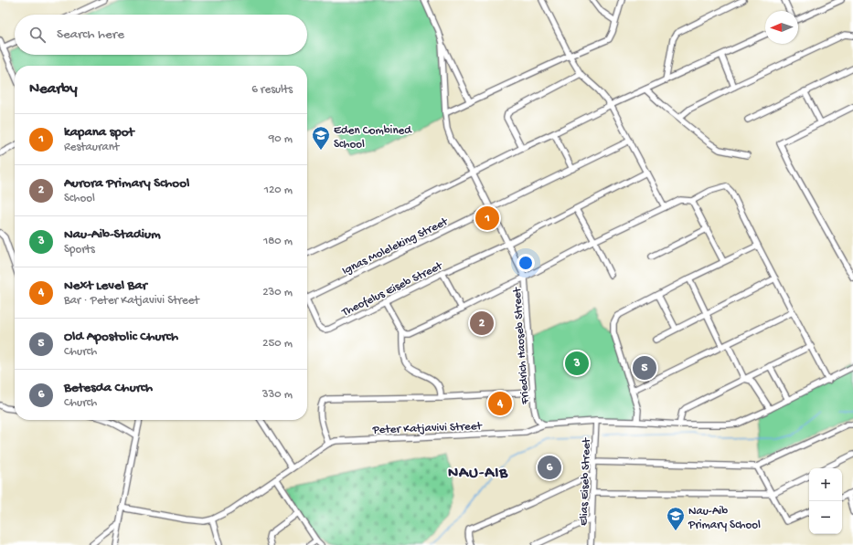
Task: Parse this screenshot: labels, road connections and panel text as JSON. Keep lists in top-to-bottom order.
{
  "streets": {
    "street": [
      "Ignas Moleleking Street",
      "Theofelus Eiseb Street",
      "Friedrich Haoseb Street",
      "Peter Katjavivi Street",
      "Elias Eiseb Street"
    ]
  },
  "crossings": [
    ["Ignas Moleleking Street", "Friedrich Haoseb Street"],
    ["Theofelus Eiseb Street", "Friedrich Haoseb Street"],
    ["Friedrich Haoseb Street", "Peter Katjavivi Street"],
    ["Peter Katjavivi Street", "Elias Eiseb Street"]
  ],
  "districts": ["NAU-AIB"],
  "places": {
    "school or university": ["Eden Combined School", "Nau-Aib Primary School"]
  },
  "north": "left",
  "page": {
    "search": "Search here",
    "heading": ["Nearby", "6 results"],
    "list": [
      {
        "mark": "1",
        "name": "kapana spot",
        "note": "Restaurant",
        "value": "90 m"
      },
      {
        "mark": "2",
        "name": "Aurora Primary School",
        "note": "School",
        "value": "120 m"
      },
      {
        "mark": "3",
        "name": "Nau-Aib-Stadium",
        "note": "Sports",
        "value": "180 m"
      },
      {
        "mark": "4",
        "name": "Next Level Bar",
        "note": "Bar · Peter Katjavivi Street",
        "value": "230 m"
      },
      {
        "mark": "5",
        "name": "Old Apostolic Church",
        "note": "Church",
        "value": "250 m"
      },
      {
        "mark": "6",
        "name": "Betesda Church",
        "note": "Church",
        "value": "330 m"
      }
    ],
    "pins": [
      "1",
      "2",
      "3",
      "5",
      "4",
      "6"
    ],
    "map_buttons": ["+", "−"]
  }
}
